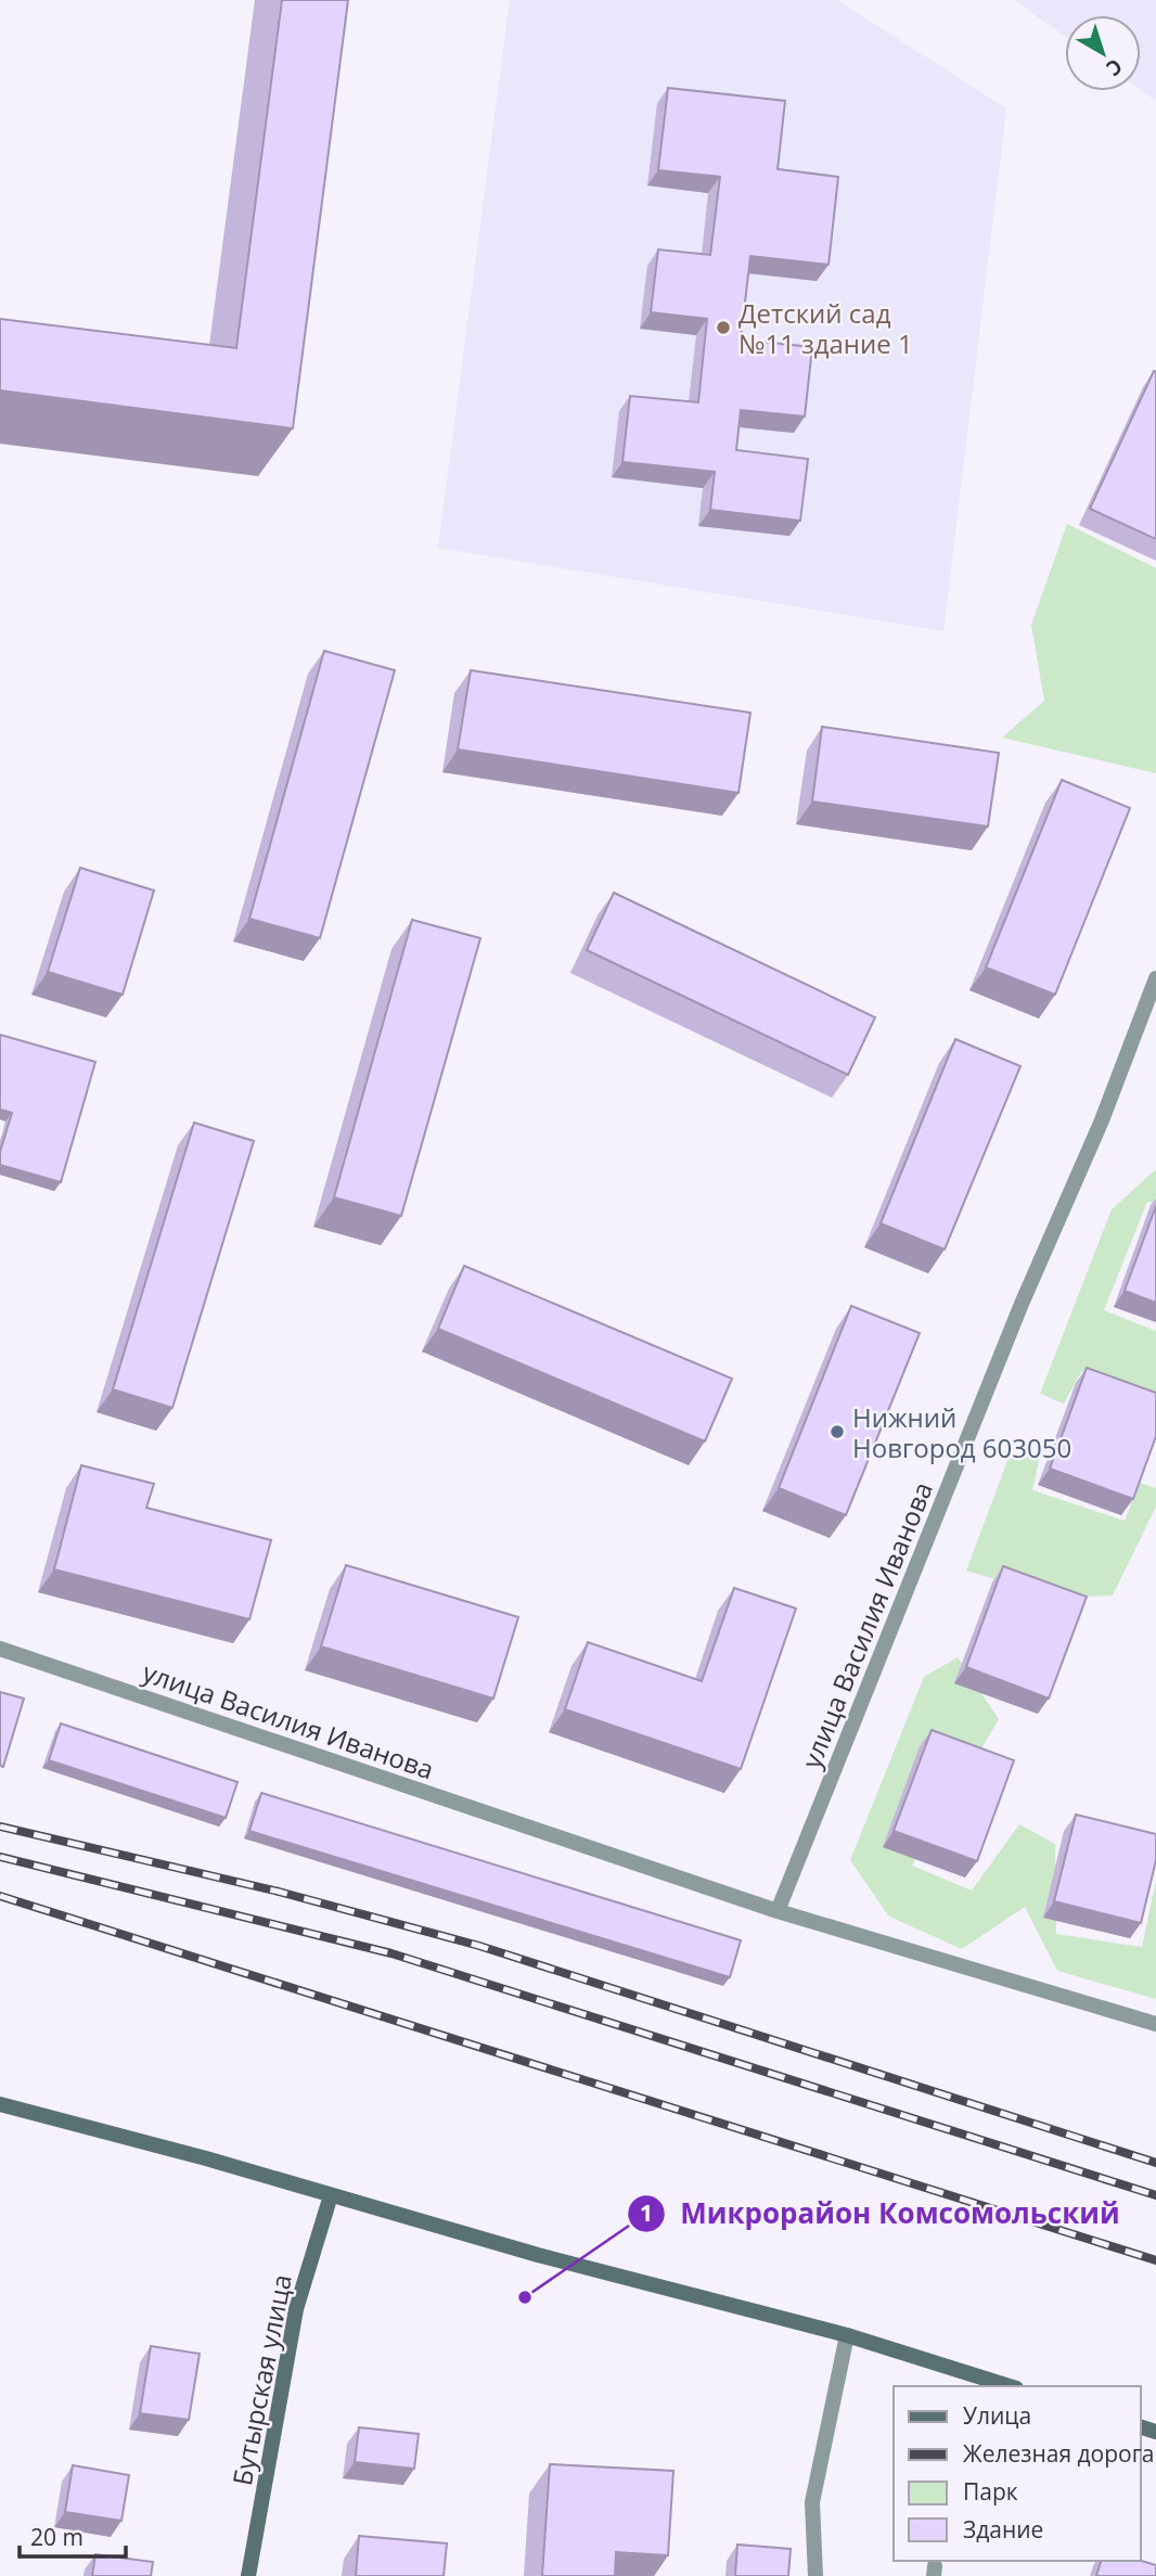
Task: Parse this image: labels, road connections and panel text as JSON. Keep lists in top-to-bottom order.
{
  "streets": {
    "street": ["улица Василия Иванова", "Бутырская улица"]
  },
  "places": ["Детский сад №11 здание 1", "Нижний Новгород 603050", "Микрорайон Комсомольский"],
  "legend": [
    "Улица",
    "Железная дорога",
    "Парк",
    "Здание"
  ],
  "scale_bar": "20 m",
  "north": "bottom right"
}
